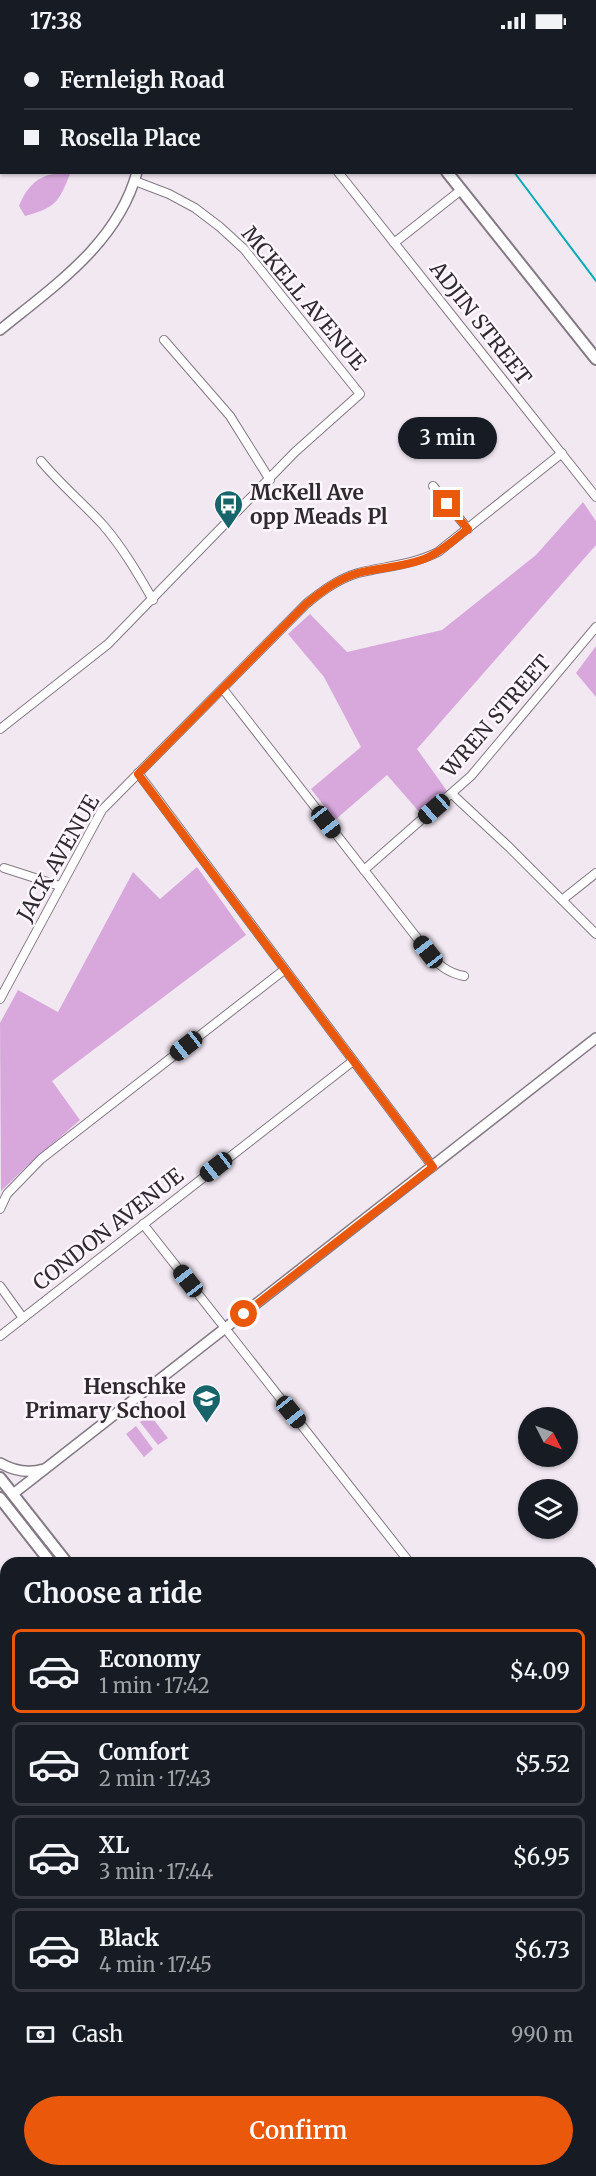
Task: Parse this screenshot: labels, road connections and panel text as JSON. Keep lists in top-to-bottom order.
{
  "streets": {
    "street": [
      "MCKELL AVENUE",
      "ADJIN STREET",
      "WREN STREET",
      "JACK AVENUE",
      "CONDON AVENUE"
    ]
  },
  "crossings": [
    ["ADJIN STREET", "JACK AVENUE"]
  ],
  "places": {
    "bus stop": ["McKell Ave opp Meads Pl"],
    "school or university": ["Henschke Primary School"]
  },
  "north": "bottom right",
  "page": {
    "status": "17:38",
    "banner": ["Fernleigh Road", "Rosella Place"],
    "bubble": "3 min",
    "heading": "Choose a ride",
    "list": [
      {
        "name": "Economy",
        "note": "1 min · 17:42",
        "value": "$4.09"
      },
      {
        "name": "Comfort",
        "note": "2 min · 17:43",
        "value": "$5.52"
      },
      {
        "name": "XL",
        "note": "3 min · 17:44",
        "value": "$6.95"
      },
      {
        "name": "Black",
        "note": "4 min · 17:45",
        "value": "$6.73"
      }
    ],
    "pay": ["Cash", "990 m"],
    "buttons": "Confirm"
  }
}
